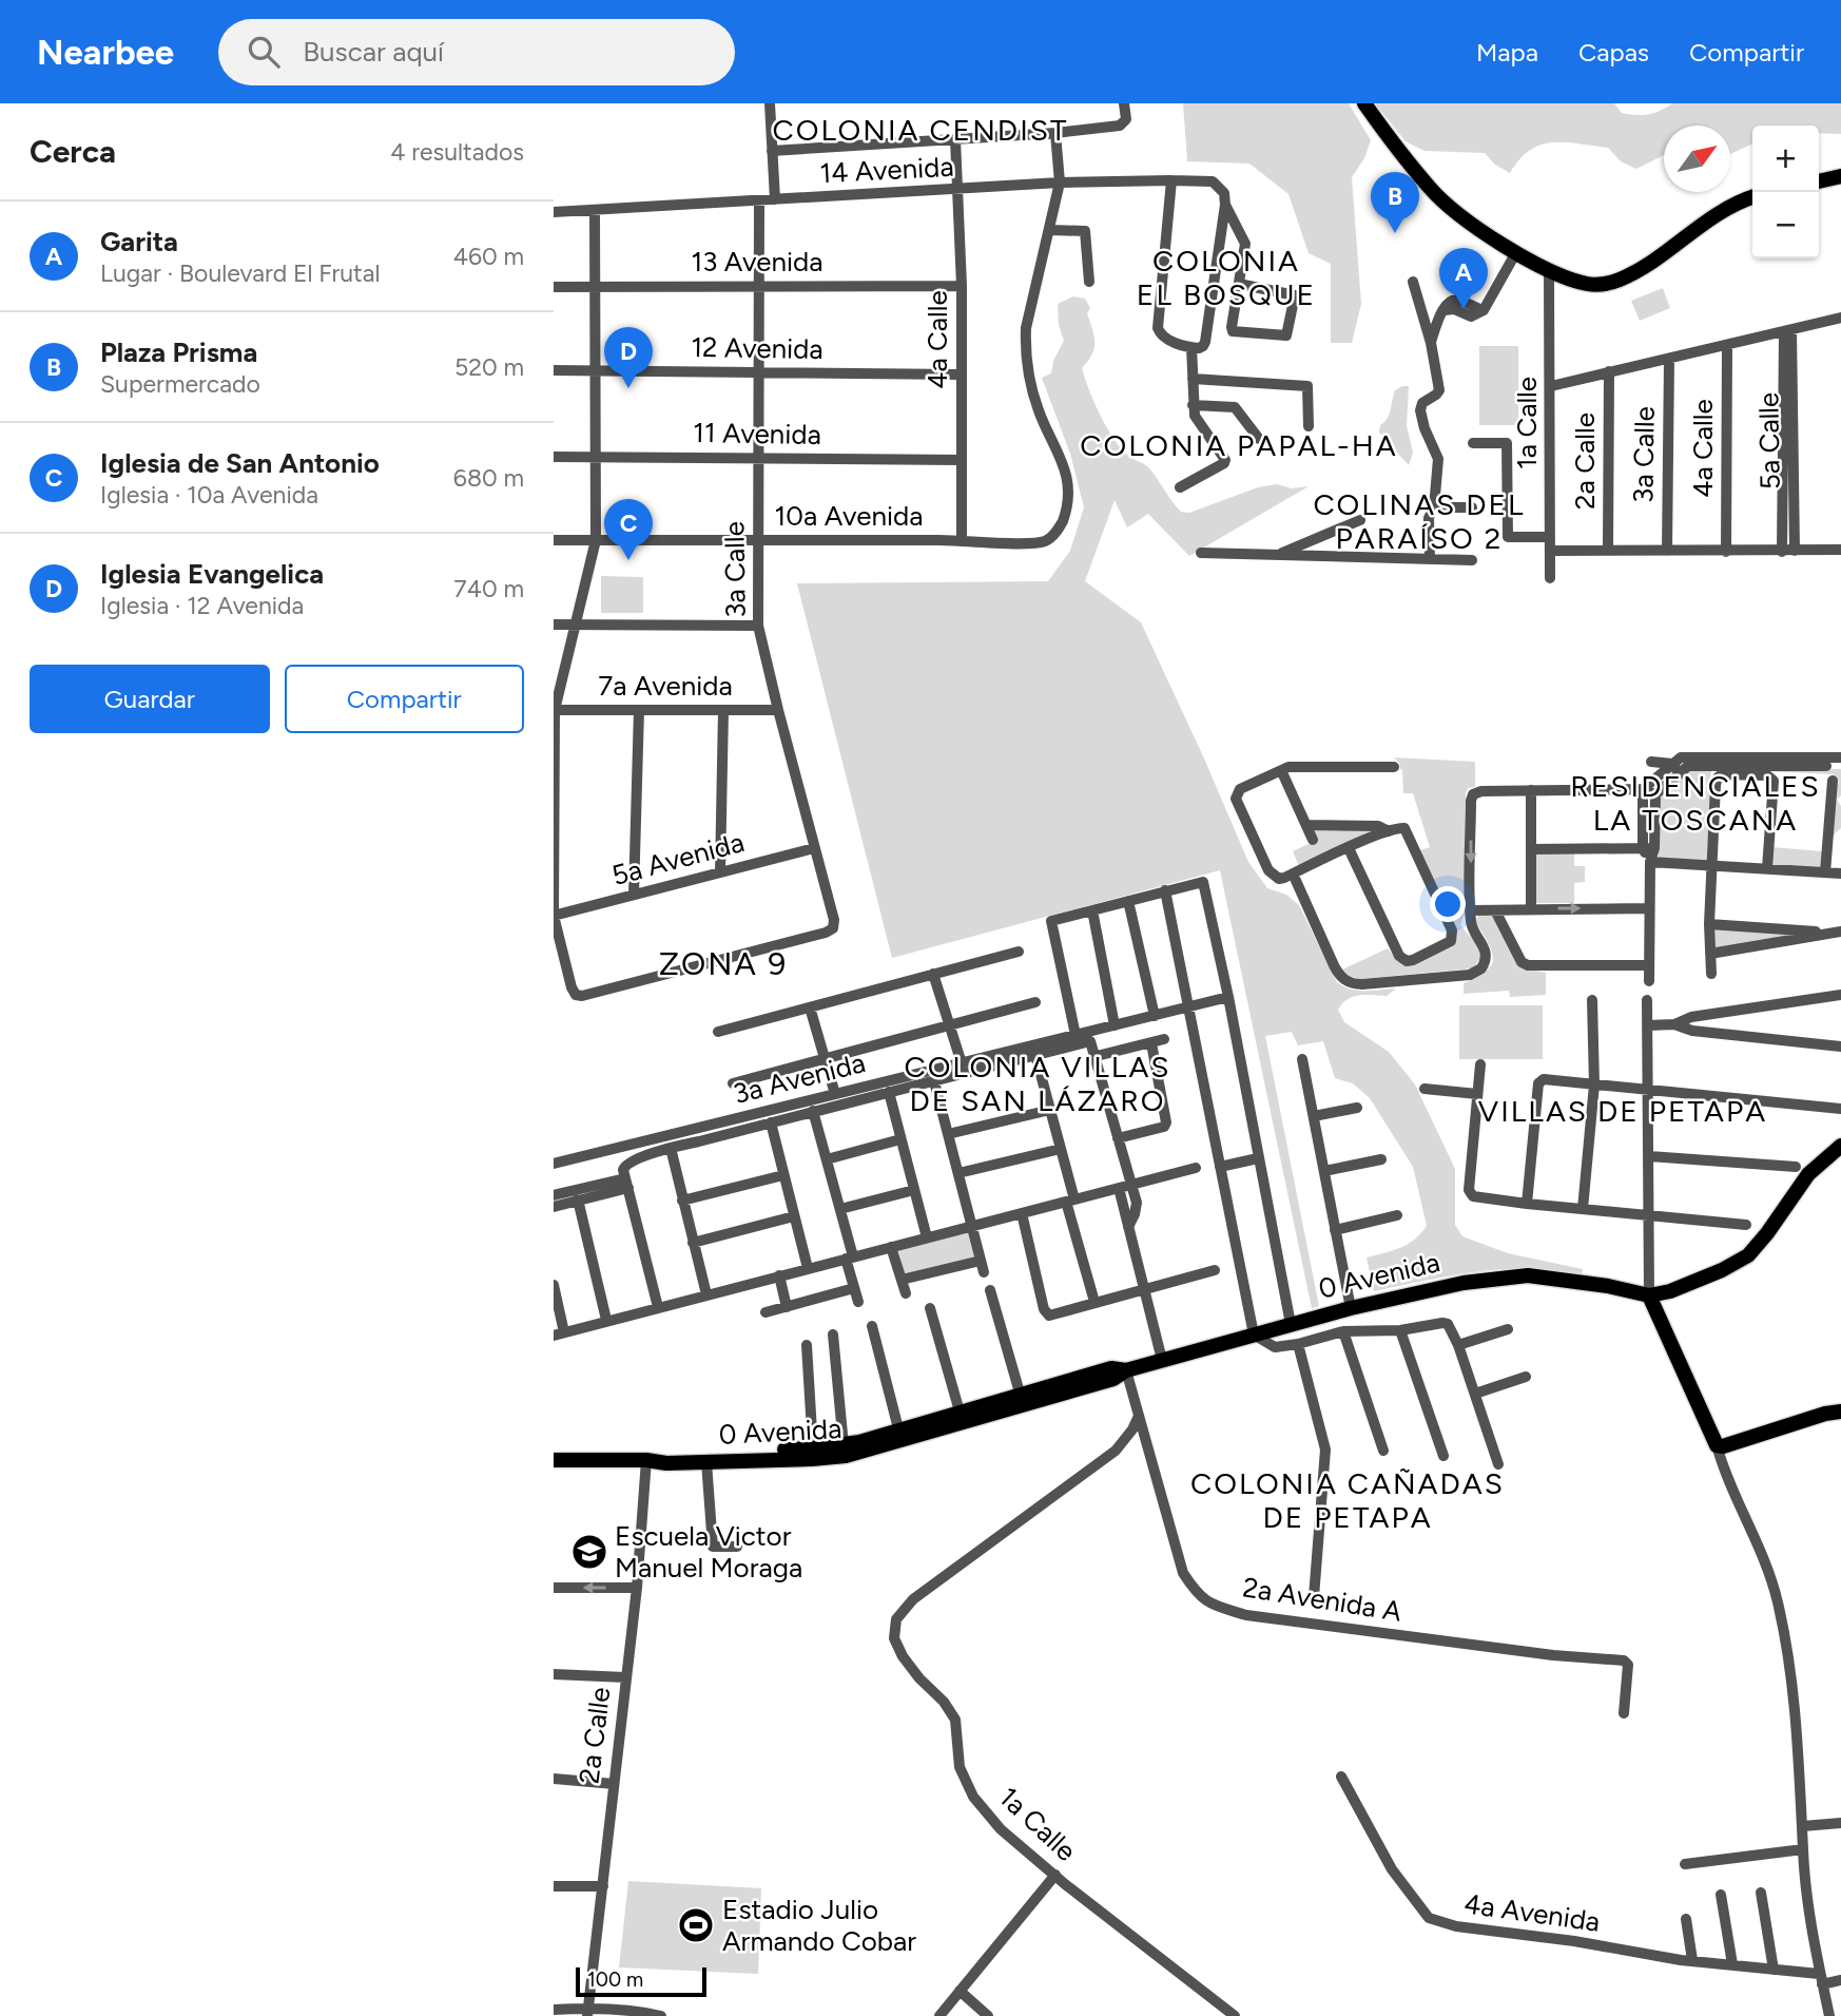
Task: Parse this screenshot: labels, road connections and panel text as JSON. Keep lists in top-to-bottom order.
{
  "streets": {
    "main road": ["0 Avenida"],
    "street": [
      "14 Avenida",
      "13 Avenida",
      "4a Calle",
      "12 Avenida",
      "1a Calle",
      "11 Avenida",
      "5a Calle",
      "3a Calle",
      "2a Calle",
      "10a Avenida",
      "7a Avenida",
      "5a Avenida",
      "3a Avenida",
      "2a Avenida A",
      "4a Avenida"
    ]
  },
  "crossings": [
    ["14 Avenida", "4a Calle"],
    ["14 Avenida", "3a Calle"],
    ["13 Avenida", "4a Calle"],
    ["13 Avenida", "3a Calle"],
    ["4a Calle", "12 Avenida"],
    ["4a Calle", "11 Avenida"],
    ["4a Calle", "10a Avenida"],
    ["12 Avenida", "3a Calle"],
    ["1a Calle", "2a Avenida A"],
    ["11 Avenida", "3a Calle"],
    ["3a Calle", "10a Avenida"],
    ["3a Calle", "7a Avenida"],
    ["3a Calle", "5a Avenida"],
    ["2a Calle", "0 Avenida"],
    ["0 Avenida", "2a Avenida A"]
  ],
  "districts": [
    "COLONIA CENDIST",
    "COLONIA EL BOSQUE",
    "COLONIA PAPAL-HA",
    "COLINAS DEL PARAÍSO 2",
    "RESIDENCIALES LA TOSCANA",
    "ZONA 9",
    "COLONIA VILLAS DE SAN LÁZARO",
    "VILLAS DE PETAPA",
    "COLONIA CAÑADAS DE PETAPA"
  ],
  "places": {
    "school or university": ["Escuela Victor Manuel Moraga"],
    "sports": ["Estadio Julio Armando Cobar"]
  },
  "scale_bar": "100 m",
  "north": "top right",
  "page": {
    "header": "Nearbee",
    "search": "Buscar aquí",
    "nav": ["Mapa", "Capas", "Compartir"],
    "heading": ["Cerca", "4 resultados"],
    "map_buttons": ["+", "−"],
    "pins": [
      "B",
      "A",
      "D",
      "C"
    ],
    "list": [
      {
        "mark": "A",
        "name": "Garita",
        "note": "Lugar · Boulevard El Frutal",
        "value": "460 m"
      },
      {
        "mark": "B",
        "name": "Plaza Prisma",
        "note": "Supermercado",
        "value": "520 m"
      },
      {
        "mark": "C",
        "name": "Iglesia de San Antonio",
        "note": "Iglesia · 10a Avenida",
        "value": "680 m"
      },
      {
        "mark": "D",
        "name": "Iglesia Evangelica",
        "note": "Iglesia · 12 Avenida",
        "value": "740 m"
      }
    ],
    "buttons": ["Guardar", "Compartir"],
    "scale": "100 m"
  }
}
